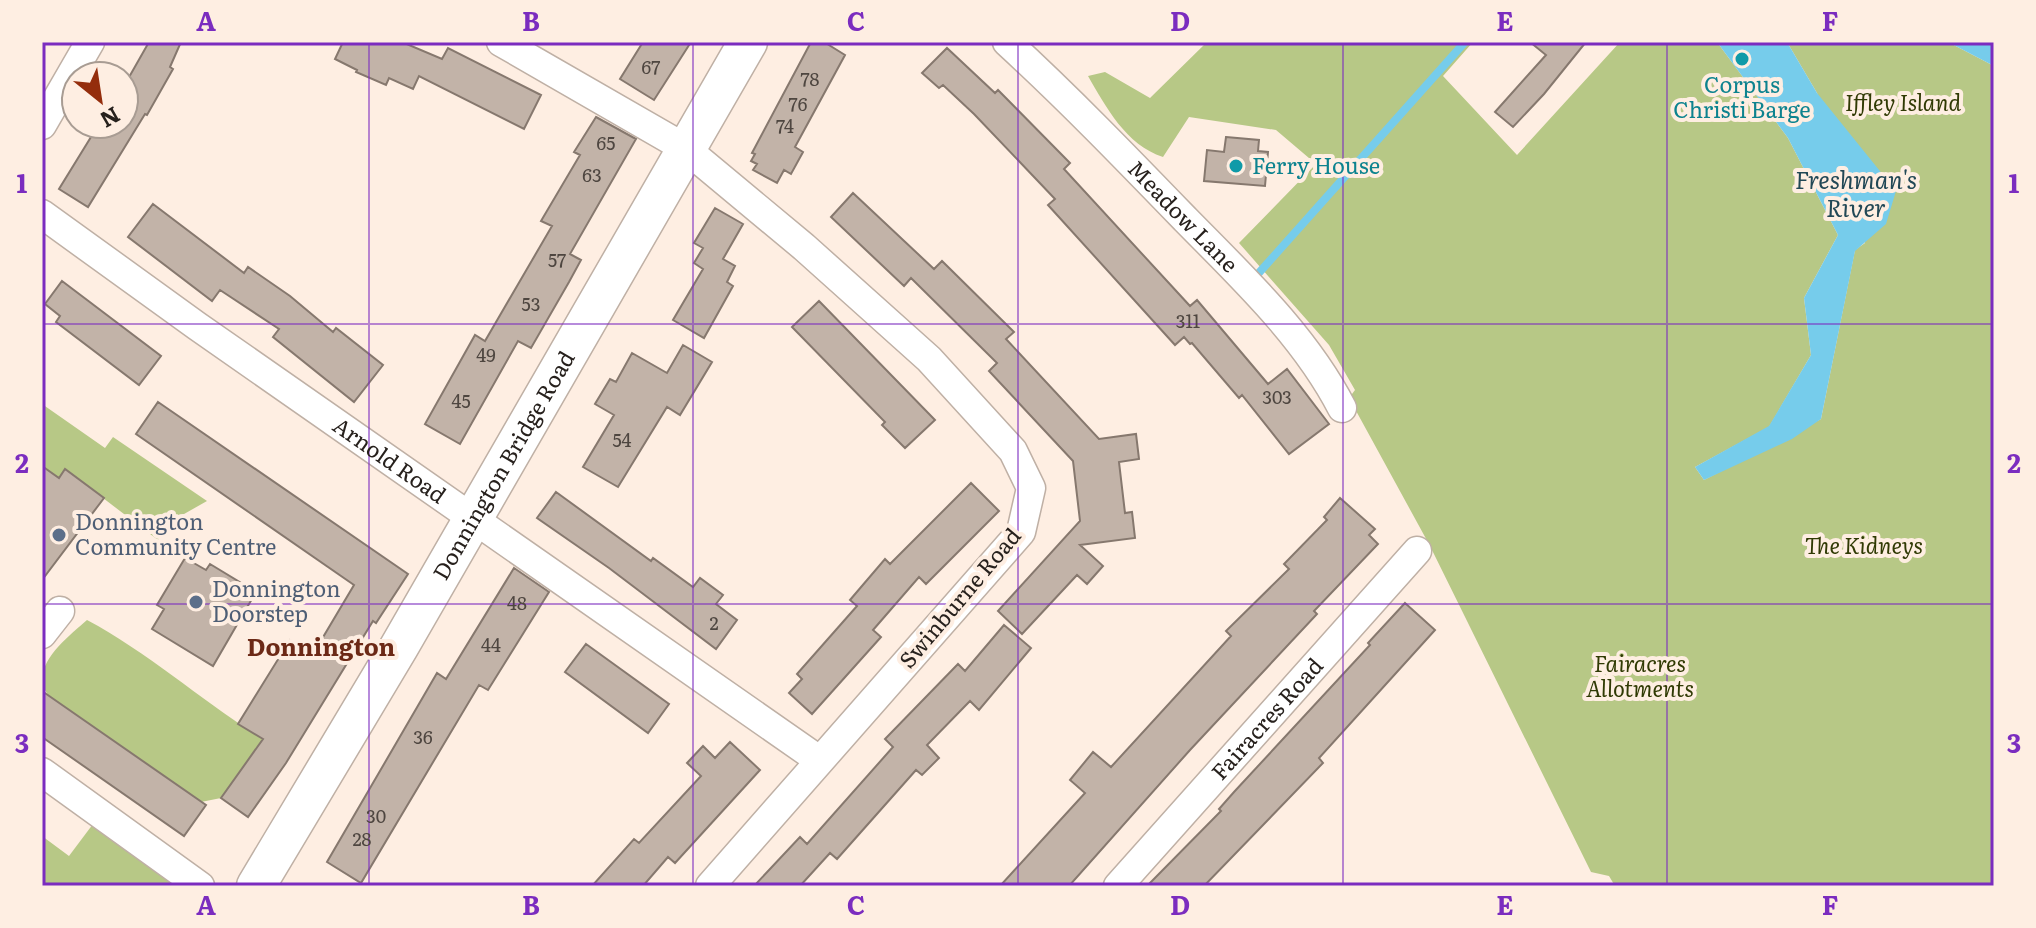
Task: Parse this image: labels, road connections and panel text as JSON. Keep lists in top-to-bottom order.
{
  "streets": {
    "main road": ["Donnington Bridge Road"],
    "street": [
      "Meadow Lane",
      "Arnold Road",
      "Swinburne Road",
      "Fairacres Road"
    ]
  },
  "crossings": [
    ["Arnold Road", "Donnington Bridge Road"],
    ["Arnold Road", "Swinburne Road"],
    ["Donnington Bridge Road", "Swinburne Road"]
  ],
  "districts": ["Donnington"],
  "water": ["Freshman's River"],
  "parks": ["Iffley Island", "The Kidneys", "Fairacres Allotments"],
  "places": [
    "Corpus Christi Barge",
    "Ferry House",
    "Donnington Community Centre",
    "Donnington Doorstep"
  ],
  "house_numbers": [
    "67",
    "78",
    "76",
    "74",
    "65",
    "63",
    "57",
    "53",
    "311",
    "49",
    "303",
    "45",
    "54",
    "48",
    "2",
    "44",
    "36",
    "30",
    "28"
  ],
  "north": "bottom right",
  "grid": {
    "columns": [
      "A",
      "B",
      "C",
      "D",
      "E",
      "F"
    ],
    "rows": ["1", "2", "3"]
  }
}
